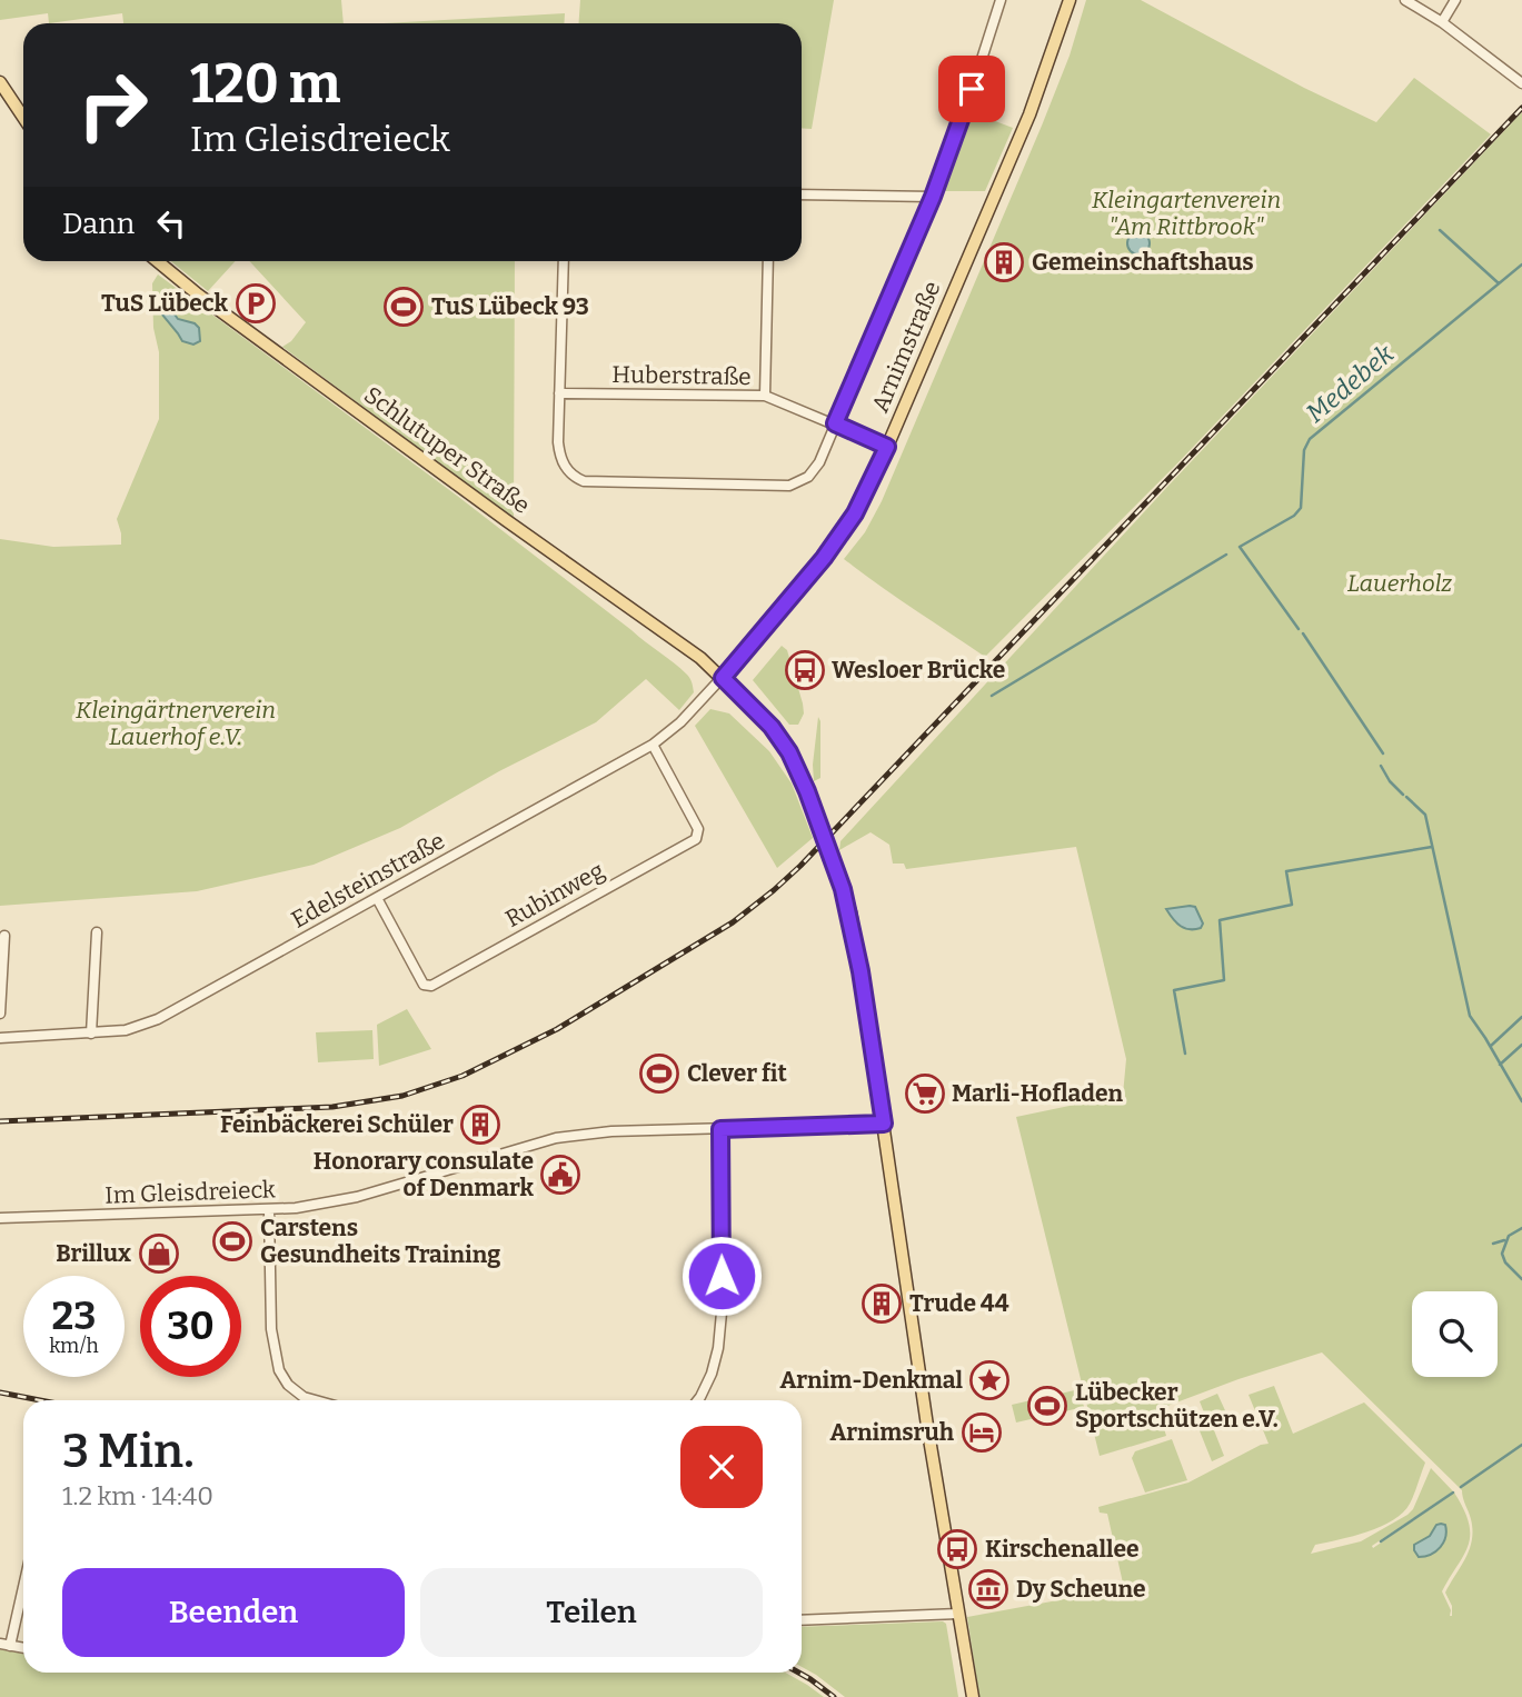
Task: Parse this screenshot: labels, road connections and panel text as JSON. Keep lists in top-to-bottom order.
{
  "streets": {
    "main road": ["Arnimstraße", "Schlutuper Straße"],
    "street": [
      "Huberstraße",
      "Edelsteinstraße",
      "Rubinweg",
      "Im Gleisdreieck"
    ]
  },
  "crossings": [
    ["Arnimstraße", "Huberstraße"],
    ["Arnimstraße", "Schlutuper Straße"],
    ["Arnimstraße", "Edelsteinstraße"],
    ["Schlutuper Straße", "Edelsteinstraße"],
    ["Schlutuper Straße", "Im Gleisdreieck"],
    ["Edelsteinstraße", "Rubinweg"]
  ],
  "water": ["Medebek"],
  "parks": ["Kleingartenverein \"Am Rittbrook\"", "Lauerholz", "Kleingärtnerverein Lauerhof e.V."],
  "places": {
    "building": ["Gemeinschaftshaus", "Feinbäckerei Schüler", "Trude 44"],
    "parking": ["TuS Lübeck"],
    "sports": [
      "TuS Lübeck 93",
      "Clever fit",
      "Carstens Gesundheits Training",
      "Lübecker Sportschützen e.V."
    ],
    "bus stop": ["Wesloer Brücke", "Kirschenallee"],
    "supermarket": ["Marli-Hofladen"],
    "public building": ["Honorary consulate of Denmark"],
    "shop": ["Brillux"],
    "place": ["Arnim-Denkmal"],
    "hotel": ["Arnimsruh"],
    "museum": ["Dy Scheune"]
  },
  "page": {
    "turn": ["120 m", "Im Gleisdreieck"],
    "then": "Dann",
    "speed": "23 km/h",
    "limit": "30",
    "heading": ["3 Min.", "1.2 km · 14:40"],
    "buttons": ["Beenden", "Teilen"]
  }
}
